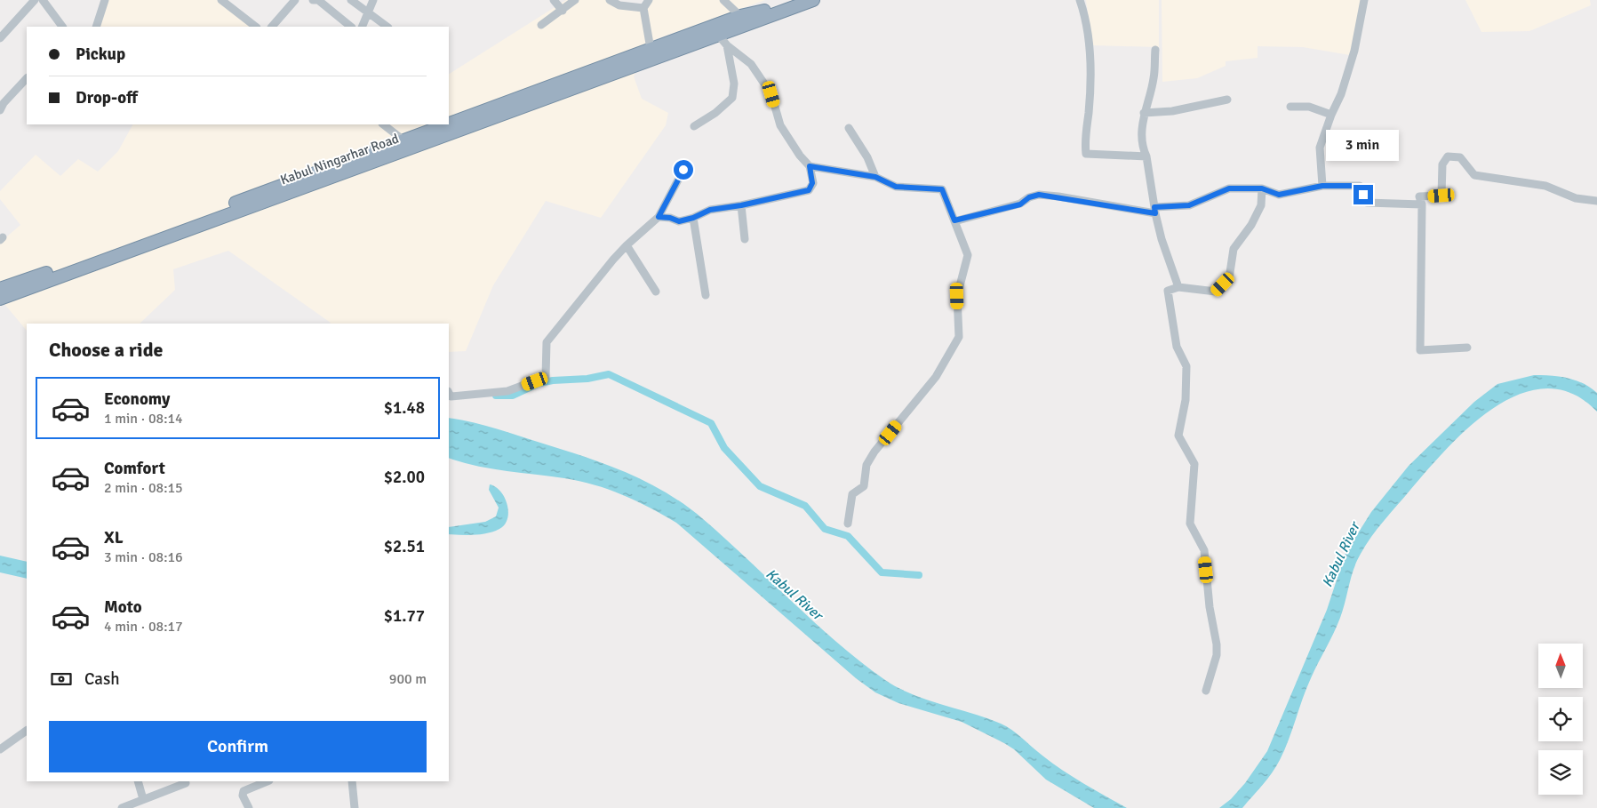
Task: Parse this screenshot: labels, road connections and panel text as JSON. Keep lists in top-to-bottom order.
{
  "streets": {
    "highway": ["Kabul Ningarhar Road"]
  },
  "water": ["Kabul River"],
  "north": "top",
  "page": {
    "banner": ["Pickup", "Drop-off"],
    "bubble": "3 min",
    "heading": "Choose a ride",
    "list": [
      {
        "name": "Economy",
        "note": "1 min · 08:14",
        "value": "$1.48"
      },
      {
        "name": "Comfort",
        "note": "2 min · 08:15",
        "value": "$2.00"
      },
      {
        "name": "XL",
        "note": "3 min · 08:16",
        "value": "$2.51"
      },
      {
        "name": "Moto",
        "note": "4 min · 08:17",
        "value": "$1.77"
      }
    ],
    "pay": ["Cash", "900 m"],
    "buttons": "Confirm"
  }
}
